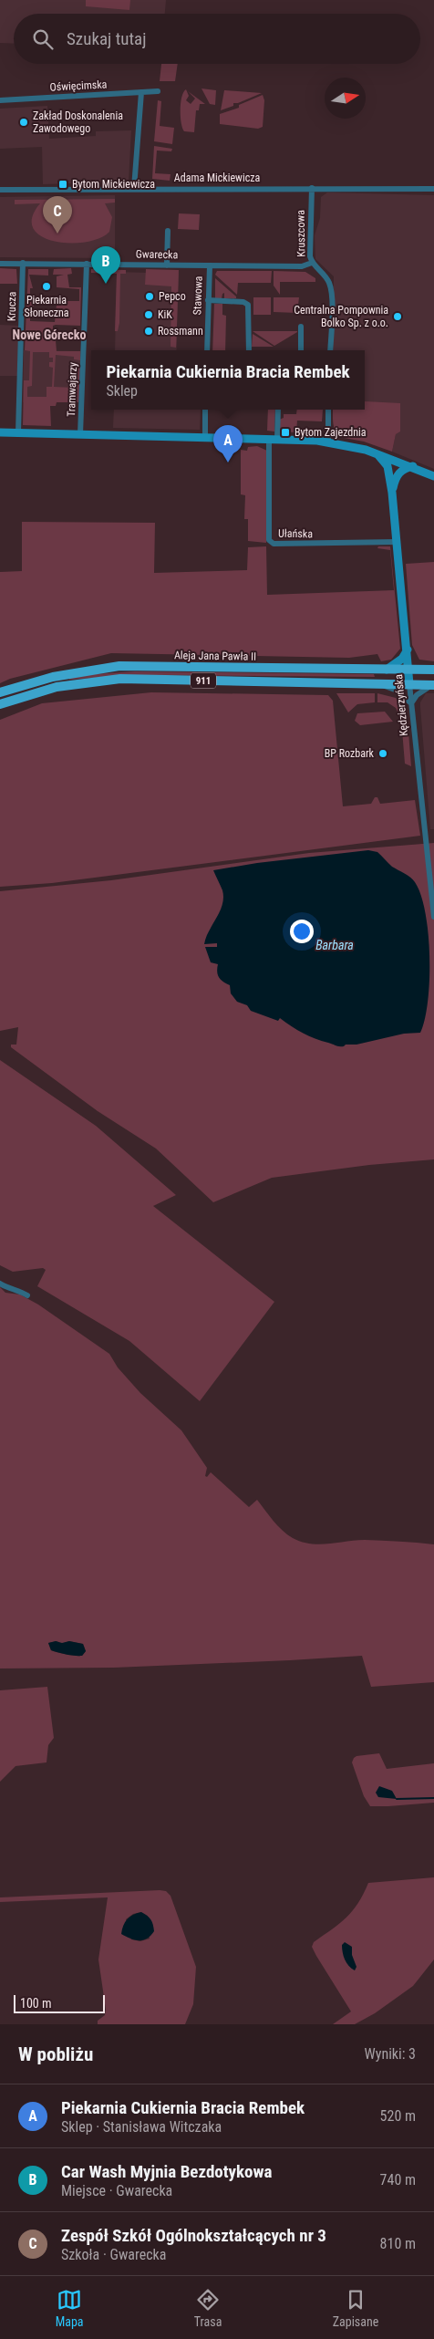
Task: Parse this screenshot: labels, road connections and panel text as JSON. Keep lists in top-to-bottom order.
{
  "streets": {
    "main road": ["Aleja Jana Pawła II", "911"],
    "street": [
      "Oświęcimska",
      "Adama Mickiewicza",
      "Kruszcowa",
      "Gwarecka",
      "Stawowa",
      "Krucza",
      "Tramwajarzy",
      "Ułańska",
      "Kędzierzyńska"
    ]
  },
  "crossings": [
    ["Adama Mickiewicza", "Kruszcowa"],
    ["Kruszcowa", "Gwarecka"],
    ["Gwarecka", "Stawowa"],
    ["Gwarecka", "Krucza"],
    ["Gwarecka", "Tramwajarzy"],
    ["Ułańska", "Kędzierzyńska"],
    ["Aleja Jana Pawła II", "Kędzierzyńska"],
    ["911", "Kędzierzyńska"]
  ],
  "districts": ["Nowe Górecko"],
  "water": ["Barbara"],
  "places": {
    "other": [
      "Zakład Doskonalenia Zawodowego",
      "Piekarnia Słoneczna",
      "Pepco",
      "KiK",
      "Centralna Pompownia Bolko Sp. z o.o.",
      "Rossmann",
      "BP Rozbark"
    ],
    "transit": ["Bytom Mickiewicza", "Bytom Zajezdnia"]
  },
  "scale_bar": "100 m",
  "north": "right",
  "page": {
    "search": "Szukaj tutaj",
    "pins": ["C", "B", "A"],
    "popup": ["Piekarnia Cukiernia Bracia Rembek", "Sklep"],
    "scale": "100 m",
    "heading": ["W pobliżu", "Wyniki: 3"],
    "list": [
      {
        "mark": "A",
        "name": "Piekarnia Cukiernia Bracia Rembek",
        "note": "Sklep · Stanisława Witczaka",
        "value": "520 m"
      },
      {
        "mark": "B",
        "name": "Car Wash Myjnia Bezdotykowa",
        "note": "Miejsce · Gwarecka",
        "value": "740 m"
      },
      {
        "mark": "C",
        "name": "Zespół Szkół Ogólnokształcących nr 3",
        "note": "Szkoła · Gwarecka",
        "value": "810 m"
      }
    ],
    "nav": ["Mapa", "Trasa", "Zapisane"]
  }
}
